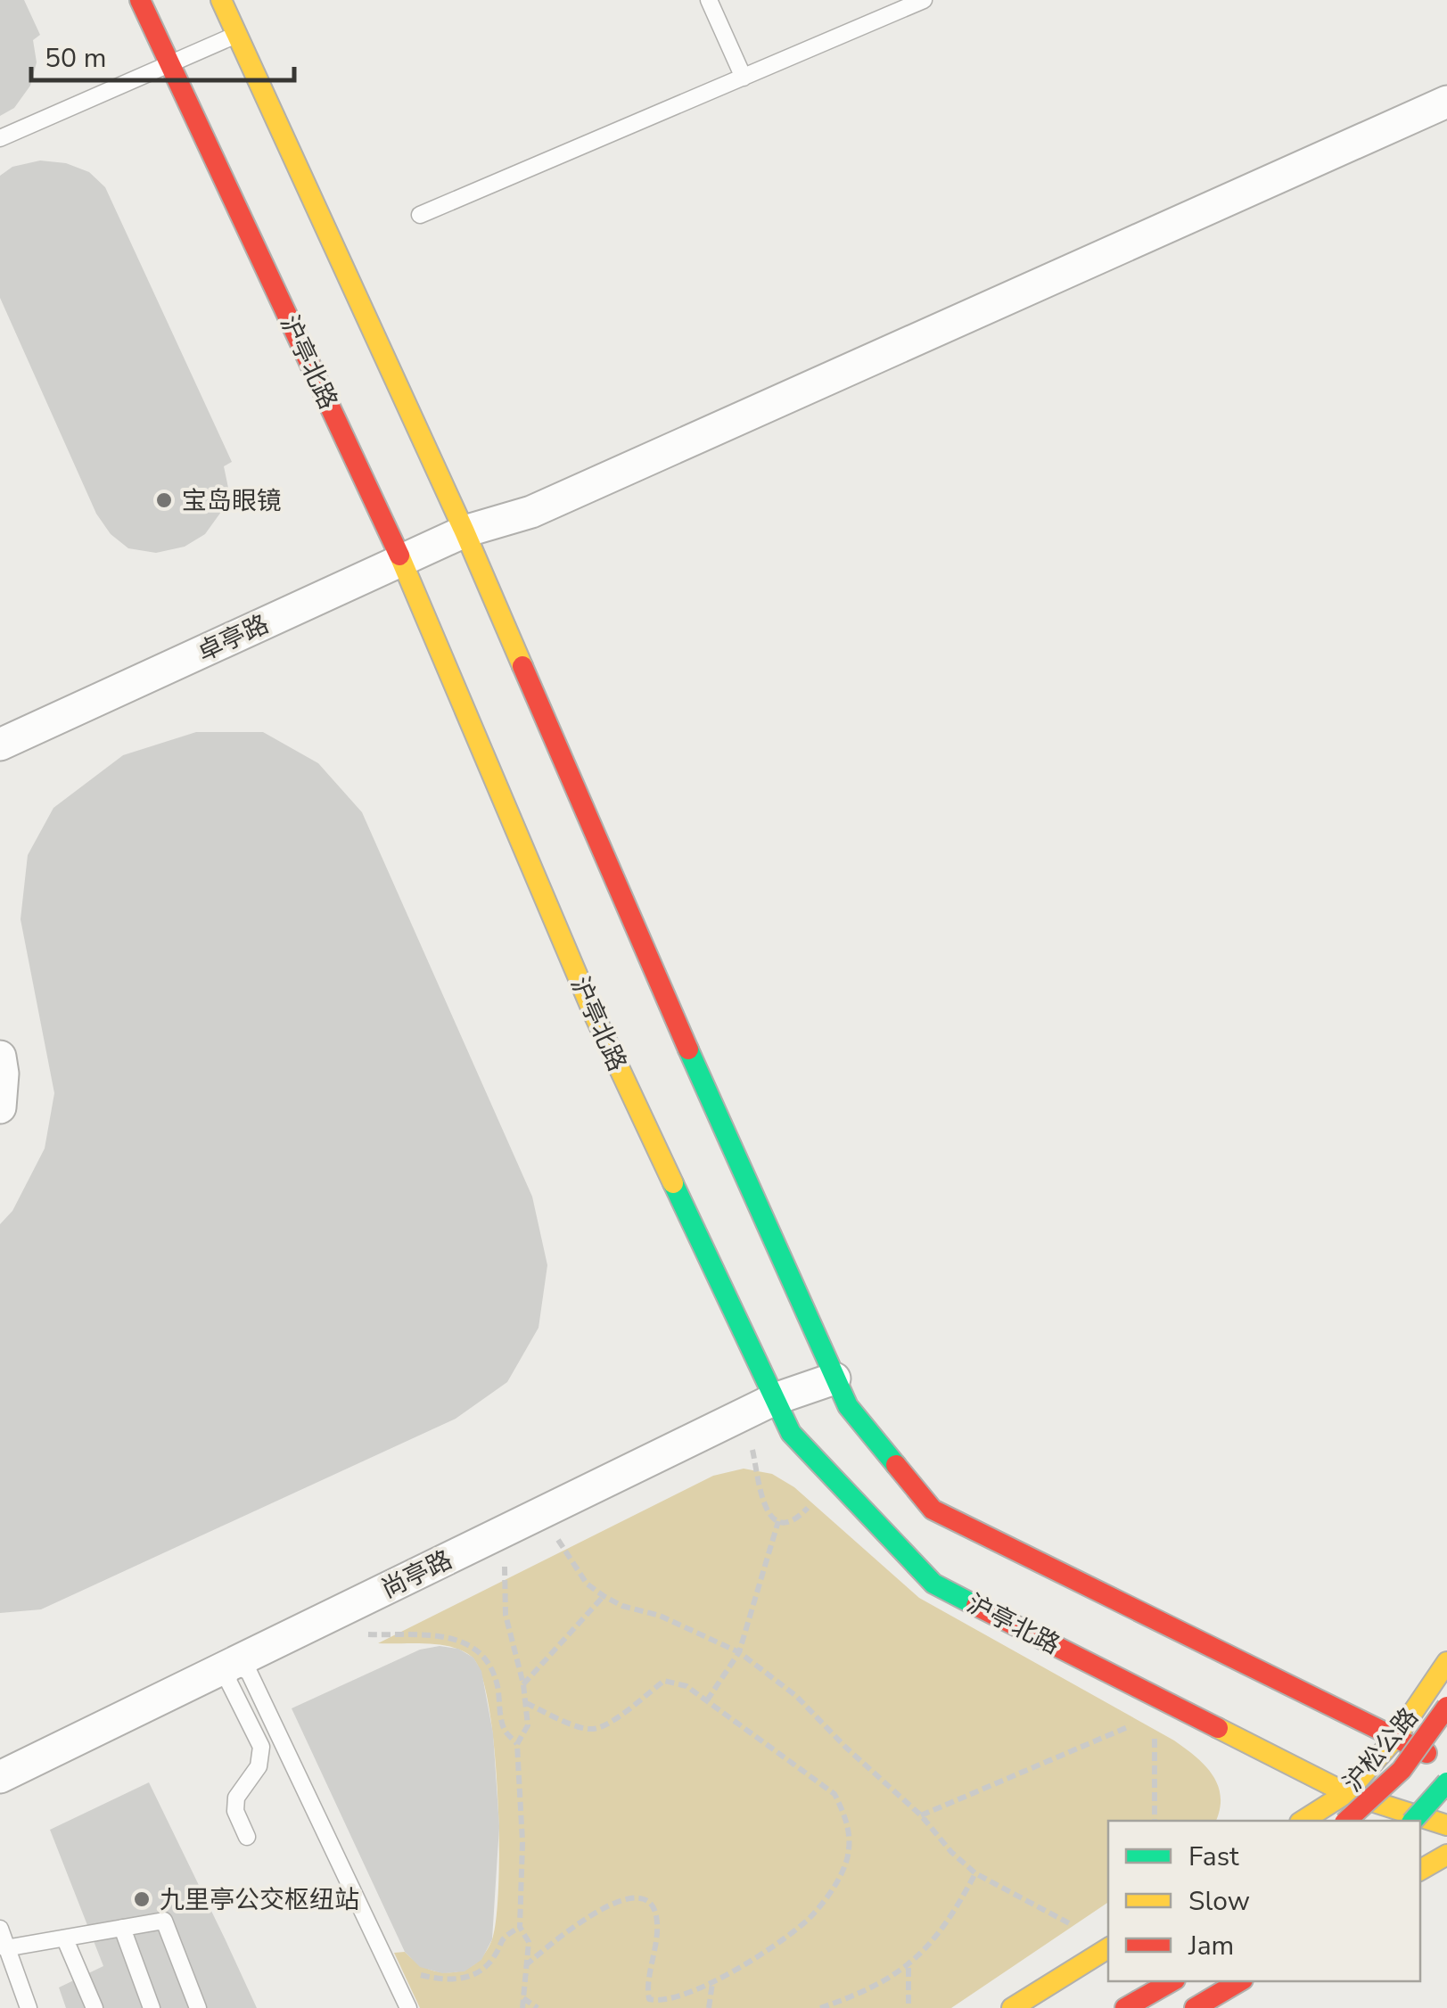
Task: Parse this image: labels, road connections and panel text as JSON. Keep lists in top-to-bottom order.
{
  "streets": {
    "street": [
      "沪亭北路",
      "卓亭路",
      "尚亭路",
      "沪松公路"
    ]
  },
  "crossings": [
    ["沪亭北路", "卓亭路"],
    ["沪亭北路", "尚亭路"],
    ["沪亭北路", "沪松公路"]
  ],
  "places": ["宝岛眼镜", "九里亭公交枢纽站"],
  "legend": ["Fast", "Slow", "Jam"],
  "scale_bar": "50 m"
}
